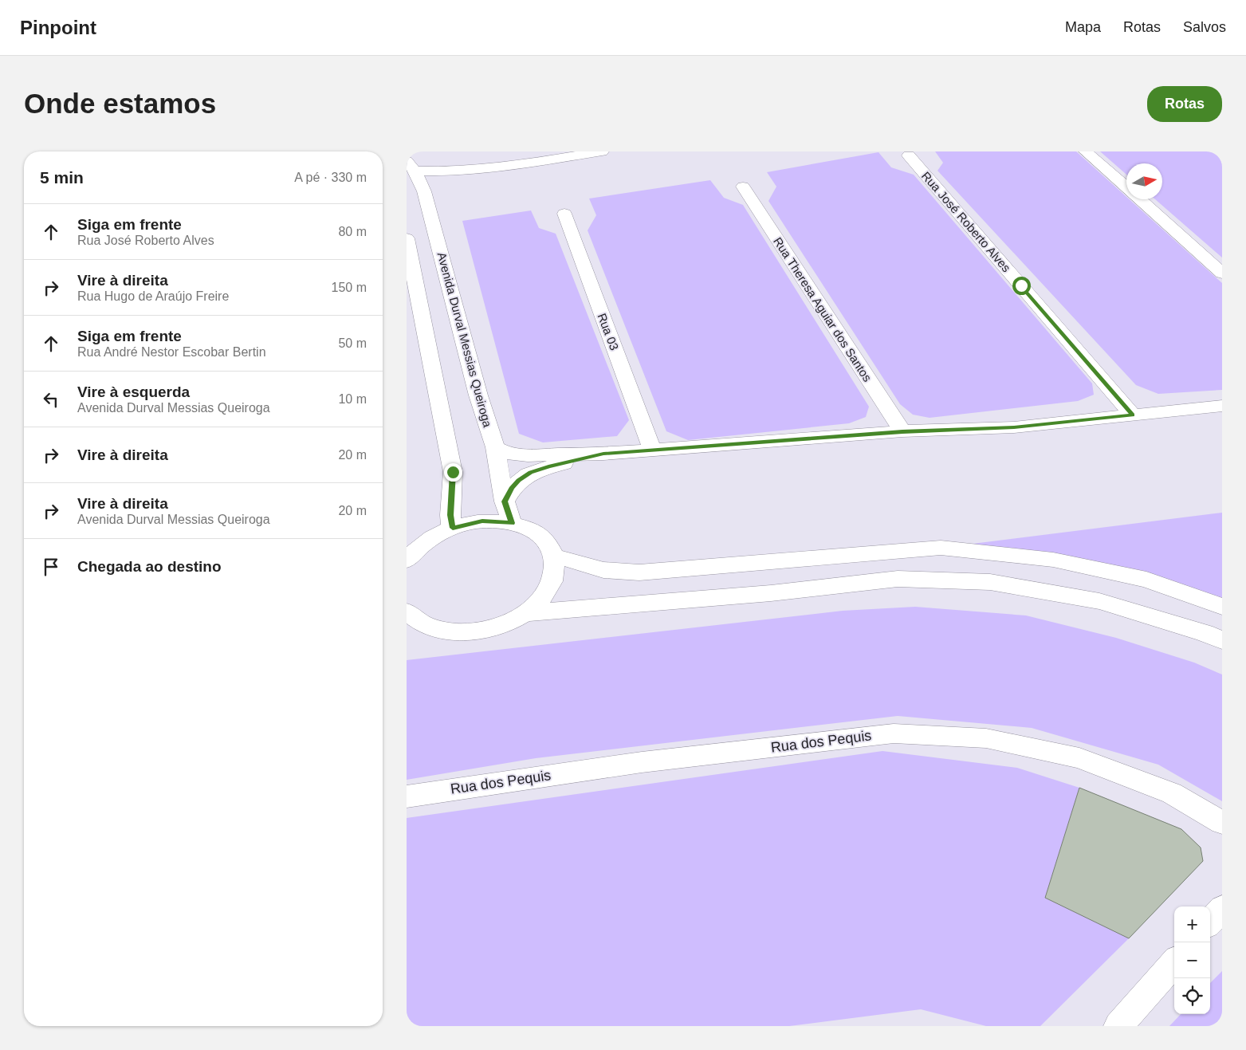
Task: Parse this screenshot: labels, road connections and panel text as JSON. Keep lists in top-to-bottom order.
{
  "streets": {
    "street": [
      "Rua José Roberto Alves",
      "Rua Theresa Aguiar dos Santos",
      "Rua 03",
      "Avenida Durval Messias Queiroga",
      "Rua dos Pequis"
    ]
  },
  "north": "right",
  "page": {
    "header": "Pinpoint",
    "nav": ["Mapa", "Rotas", "Salvos"],
    "buttons": "Rotas",
    "title": "Onde estamos",
    "heading": ["5 min", "A pé · 330 m"],
    "list": [
      ["Siga em frente", "Rua José Roberto Alves", "80 m"],
      ["Vire à direita", "Rua Hugo de Araújo Freire", "150 m"],
      ["Siga em frente", "Rua André Nestor Escobar Bertin", "50 m"],
      ["Vire à esquerda", "Avenida Durval Messias Queiroga", "10 m"],
      ["Vire à direita", "20 m"],
      ["Vire à direita", "Avenida Durval Messias Queiroga", "20 m"],
      "Chegada ao destino"
    ],
    "map_buttons": ["+", "−"]
  }
}
